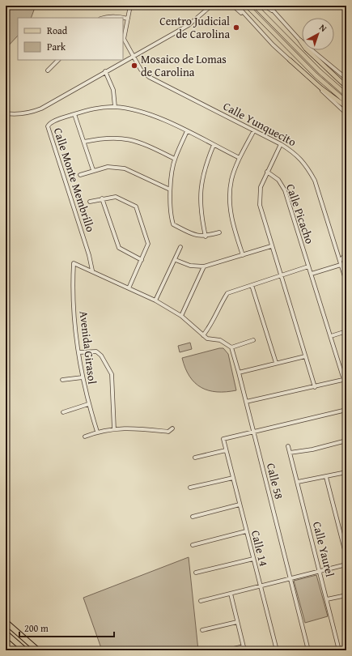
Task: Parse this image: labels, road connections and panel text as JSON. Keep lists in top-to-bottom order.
{
  "streets": {
    "street": [
      "Calle Yunquecito",
      "Calle Monte Membrillo",
      "Calle Picacho",
      "Avenida Girasol",
      "Calle 58",
      "Calle 14",
      "Calle Yaurel"
    ]
  },
  "crossings": [
    ["Calle Monte Membrillo", "Avenida Girasol"],
    ["Calle 58", "Calle 14"]
  ],
  "places": ["Centro Judicial de Carolina", "Mosaico de Lomas de Carolina"],
  "legend": ["Road", "Park"],
  "scale_bar": "200 m",
  "north": "top right"
}
